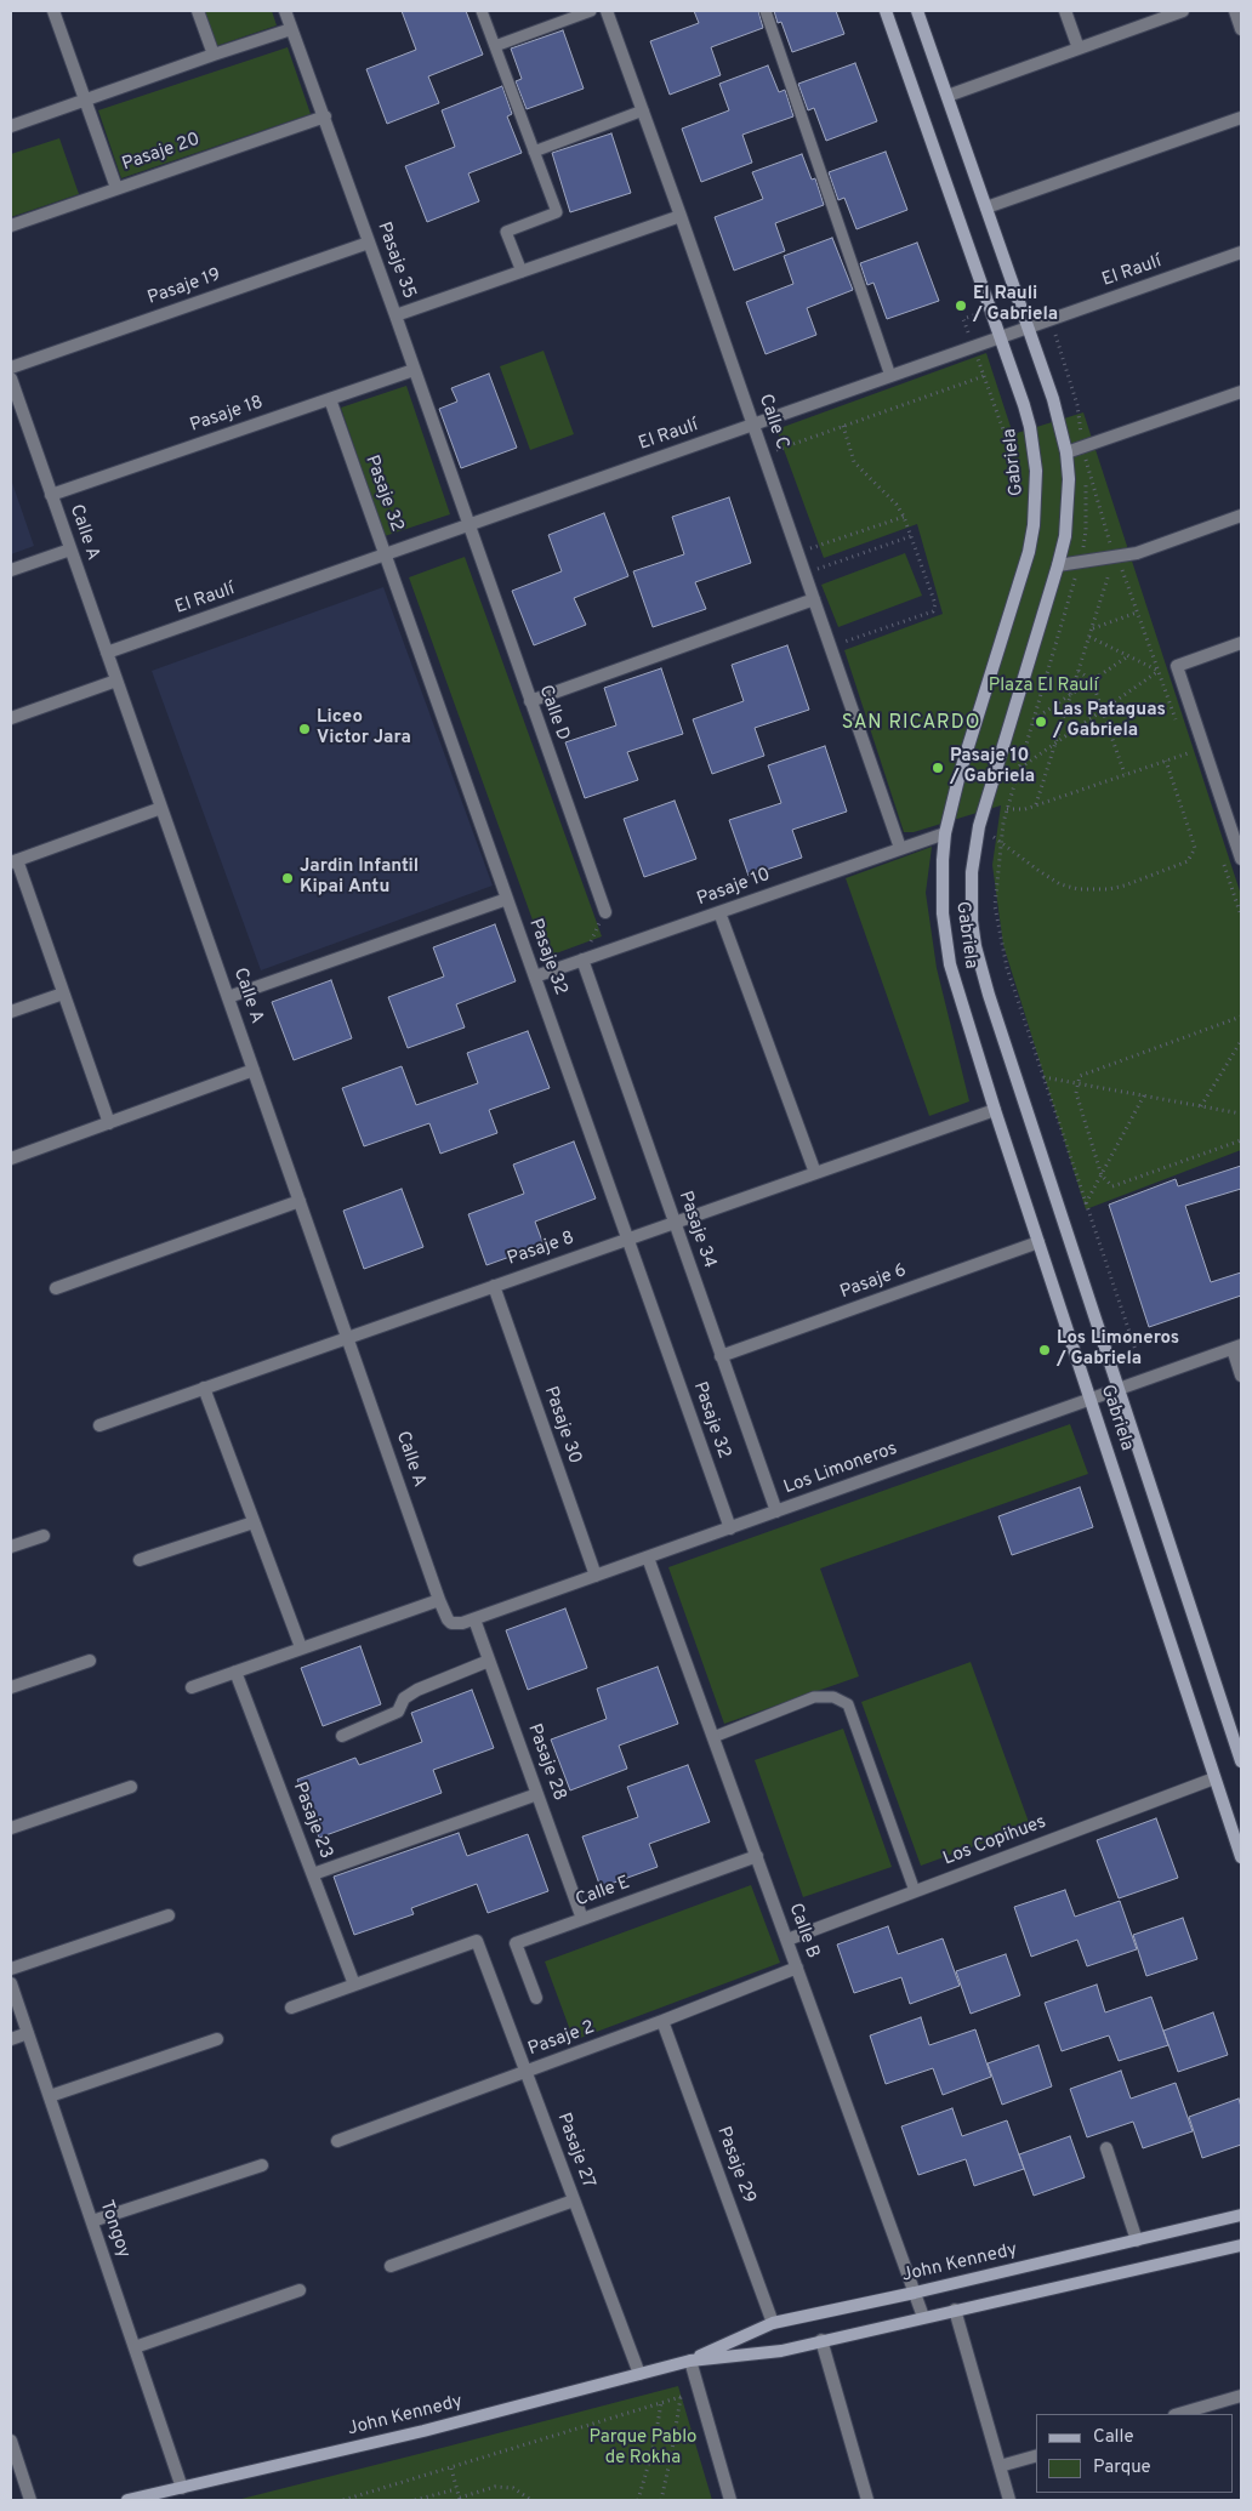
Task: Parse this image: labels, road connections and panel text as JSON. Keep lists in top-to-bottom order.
{
  "streets": {
    "street": [
      "Pasaje 20",
      "Pasaje 35",
      "El Raulí",
      "Pasaje 19",
      "Pasaje 18",
      "Calle C",
      "Gabriela",
      "Pasaje 32",
      "Calle A",
      "Calle D",
      "Pasaje 10",
      "Pasaje 34",
      "Pasaje 8",
      "Pasaje 6",
      "Pasaje 30",
      "Los Limoneros",
      "Pasaje 28",
      "Pasaje 23",
      "Los Copihues",
      "Calle E",
      "Calle B",
      "Pasaje 2",
      "Pasaje 27",
      "Pasaje 29",
      "Tongoy",
      "John Kennedy"
    ]
  },
  "crossings": [
    ["Pasaje 20", "Pasaje 35"],
    ["Pasaje 35", "El Raulí"],
    ["Pasaje 35", "Pasaje 19"],
    ["Pasaje 35", "Pasaje 18"],
    ["Pasaje 35", "Calle D"],
    ["El Raulí", "Calle C"],
    ["El Raulí", "Gabriela"],
    ["El Raulí", "Pasaje 32"],
    ["El Raulí", "Calle A"],
    ["El Raulí", "Calle D"],
    ["Pasaje 18", "Pasaje 32"],
    ["Pasaje 18", "Calle A"],
    ["Calle C", "Pasaje 10"],
    ["Gabriela", "Pasaje 10"],
    ["Gabriela", "Pasaje 8"],
    ["Gabriela", "Pasaje 6"],
    ["Gabriela", "Los Limoneros"],
    ["Gabriela", "Los Copihues"],
    ["Pasaje 32", "Pasaje 10"],
    ["Pasaje 32", "Pasaje 8"],
    ["Pasaje 32", "Los Limoneros"],
    ["Calle A", "Pasaje 8"],
    ["Calle A", "Los Limoneros"],
    ["Pasaje 10", "Pasaje 34"],
    ["Pasaje 34", "Pasaje 8"],
    ["Pasaje 34", "Pasaje 6"],
    ["Pasaje 34", "Los Limoneros"],
    ["Pasaje 8", "Pasaje 30"],
    ["Pasaje 30", "Los Limoneros"],
    ["Los Limoneros", "Pasaje 28"],
    ["Los Limoneros", "Calle B"],
    ["Pasaje 28", "Calle E"],
    ["Pasaje 23", "Pasaje 27"],
    ["Los Copihues", "Calle B"],
    ["Calle E", "Calle B"],
    ["Calle B", "Pasaje 2"],
    ["Calle B", "John Kennedy"],
    ["Pasaje 2", "Pasaje 27"],
    ["Pasaje 2", "Pasaje 29"],
    ["Pasaje 27", "John Kennedy"],
    ["Pasaje 29", "John Kennedy"],
    ["Tongoy", "John Kennedy"]
  ],
  "districts": ["SAN RICARDO"],
  "parks": ["Plaza El Raulí", "Parque Pablo de Rokha"],
  "places": [
    "El Rauli / Gabriela",
    "Las Pataguas / Gabriela",
    "Liceo Victor Jara",
    "Pasaje 10 / Gabriela",
    "Jardin Infantil Kipai Antu",
    "Los Limoneros / Gabriela"
  ],
  "legend": ["Calle", "Parque"]
}
